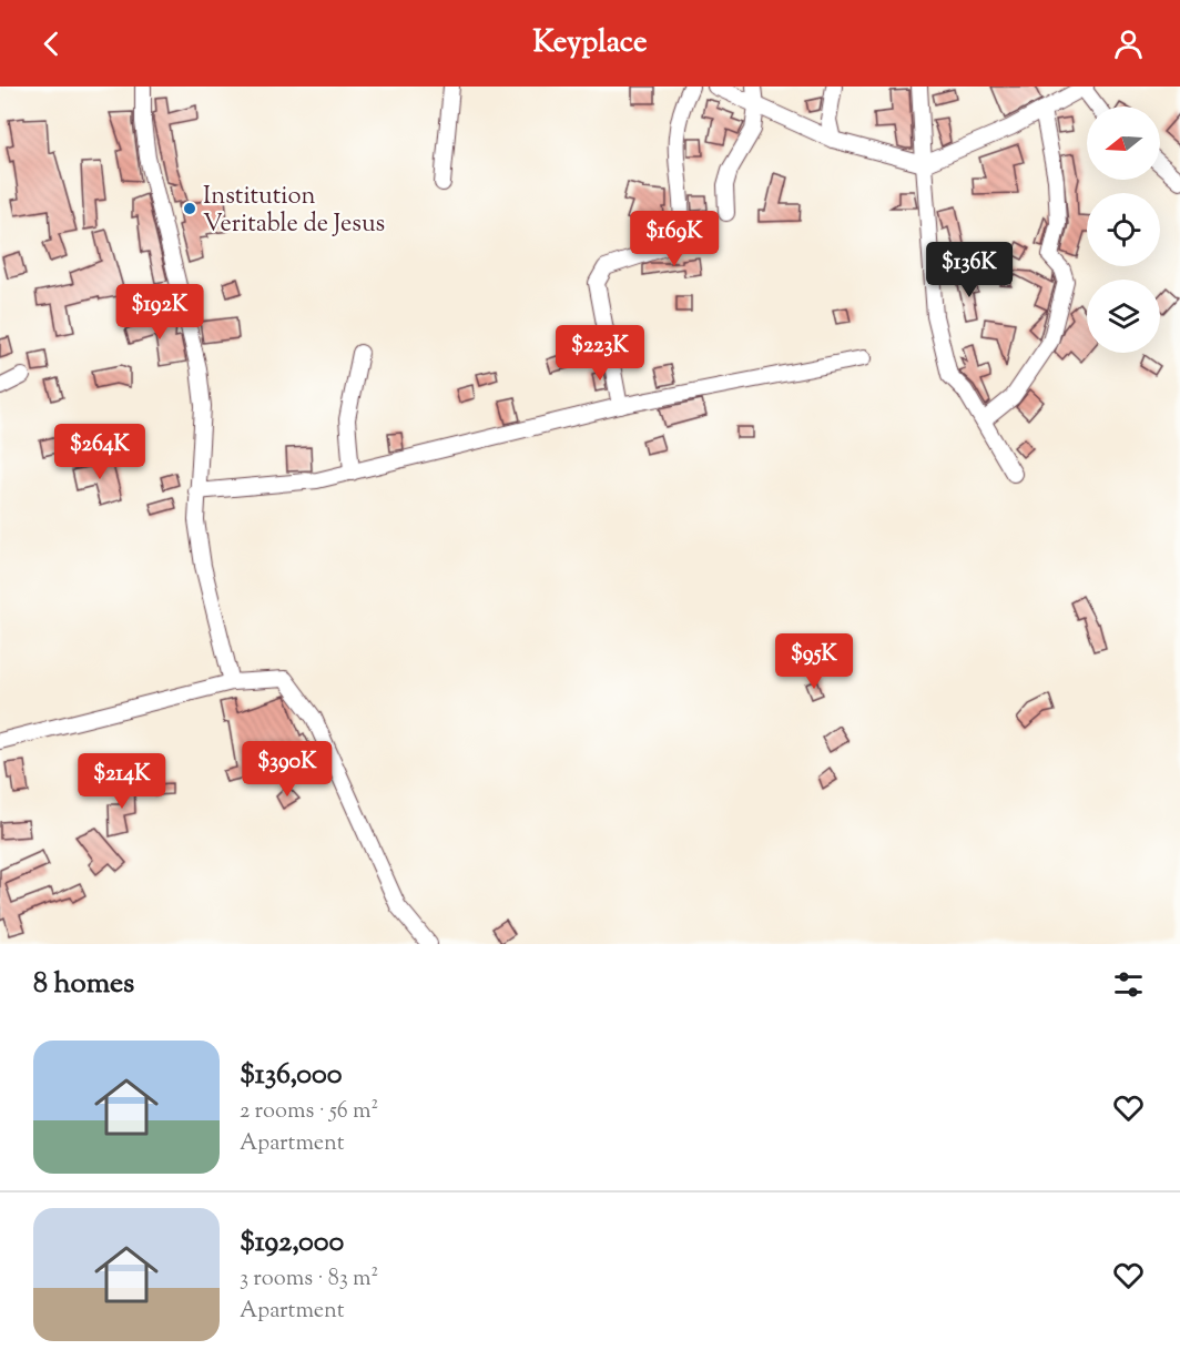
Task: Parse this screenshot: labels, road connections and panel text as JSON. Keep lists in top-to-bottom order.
{
  "places": ["Institution Veritable de Jesus"],
  "north": "left",
  "page": {
    "header": "Keyplace",
    "price": [
      "$169K",
      "$136K",
      "$192K",
      "$223K",
      "$264K",
      "$95K",
      "$390K",
      "$214K"
    ],
    "heading": "8 homes",
    "list": [
      {
        "name": "$136,000",
        "note": "2 rooms · 56 m² · Apartment"
      },
      {
        "name": "$192,000",
        "note": "3 rooms · 83 m² · Apartment"
      }
    ]
  }
}
